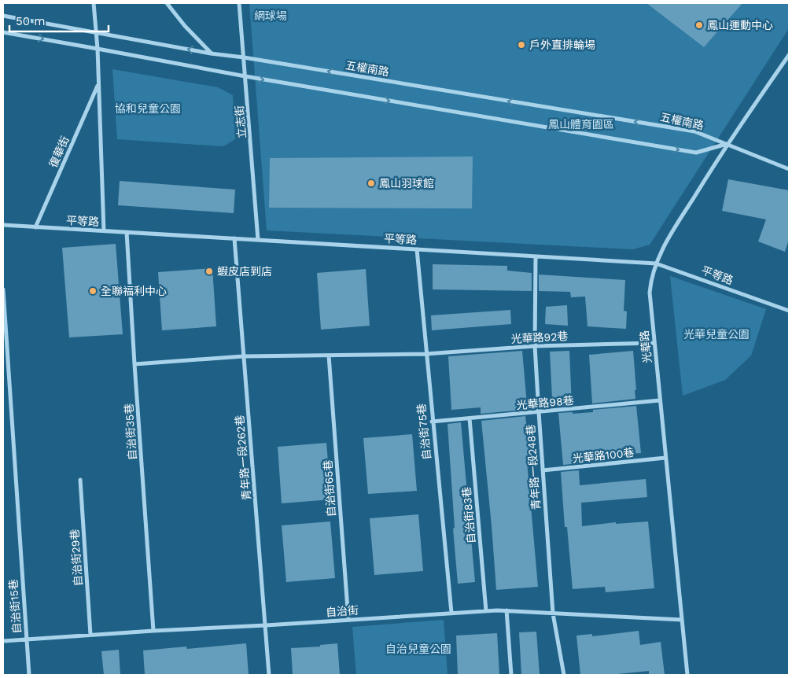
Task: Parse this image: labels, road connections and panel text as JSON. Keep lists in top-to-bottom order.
{
  "streets": {
    "street": [
      "五權南路",
      "立志街",
      "復華街",
      "平等路",
      "光華路92巷",
      "光華路",
      "光華路98巷",
      "自治街35巷",
      "自治街75巷",
      "光華路100巷",
      "青年路一段262巷",
      "青年路一段248巷",
      "自治街65巷",
      "自治街83巷",
      "自治街29巷",
      "自治街15巷",
      "自治街"
    ]
  },
  "crossings": [
    ["五權南路", "立志街"],
    ["五權南路", "復華街"],
    ["五權南路", "光華路"],
    ["立志街", "平等路"],
    ["復華街", "平等路"],
    ["平等路", "光華路"],
    ["平等路", "自治街35巷"],
    ["平等路", "自治街75巷"],
    ["平等路", "青年路一段262巷"],
    ["平等路", "青年路一段248巷"],
    ["光華路92巷", "光華路"],
    ["光華路92巷", "自治街35巷"],
    ["光華路92巷", "自治街75巷"],
    ["光華路92巷", "青年路一段262巷"],
    ["光華路92巷", "青年路一段248巷"],
    ["光華路92巷", "自治街65巷"],
    ["光華路", "光華路98巷"],
    ["光華路", "光華路100巷"],
    ["光華路", "自治街"],
    ["光華路98巷", "自治街75巷"],
    ["光華路98巷", "青年路一段248巷"],
    ["光華路98巷", "自治街83巷"],
    ["自治街35巷", "自治街"],
    ["自治街75巷", "自治街"],
    ["光華路100巷", "青年路一段248巷"],
    ["青年路一段262巷", "自治街"],
    ["青年路一段248巷", "自治街"],
    ["自治街65巷", "自治街"],
    ["自治街83巷", "自治街"],
    ["自治街29巷", "自治街"],
    ["自治街15巷", "自治街"]
  ],
  "parks": [
    "網球場",
    "協和兒童公園",
    "鳳山體育園區",
    "光華兒童公園",
    "自治兒童公園"
  ],
  "places": [
    "鳳山運動中心",
    "戶外直排輪場",
    "鳳山羽球館",
    "蝦皮店到店",
    "全聯福利中心"
  ],
  "scale_bar": "50 m"
}
